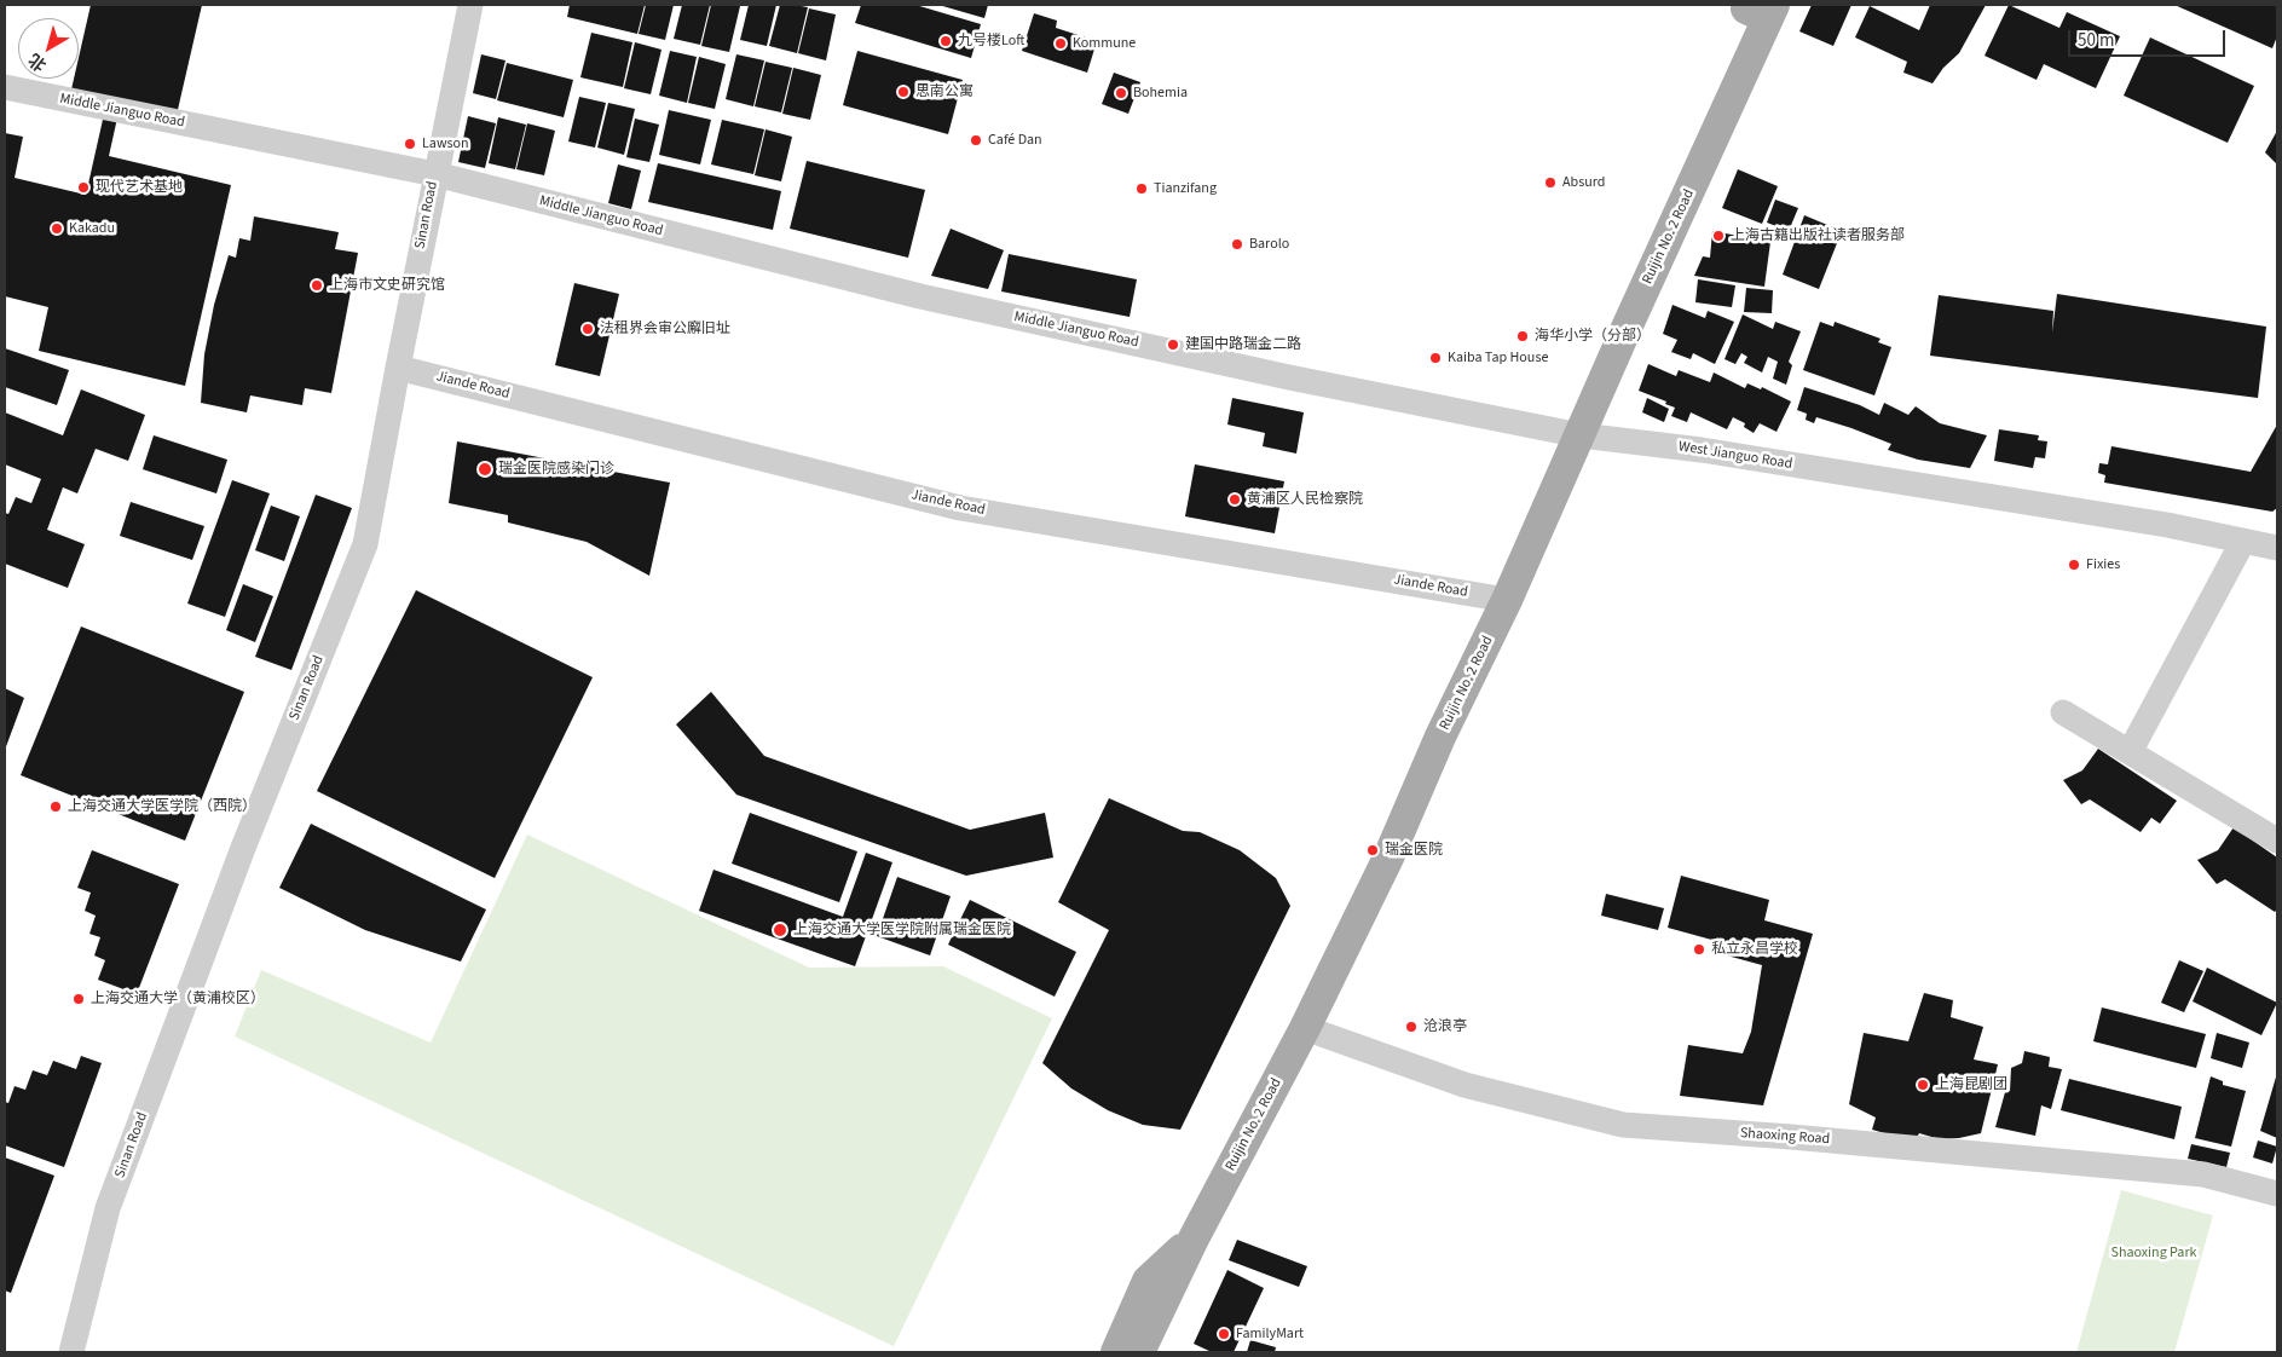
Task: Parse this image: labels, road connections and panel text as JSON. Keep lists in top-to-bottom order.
{
  "streets": {
    "main road": ["Ruijin No. 2 Road"],
    "street": [
      "Middle Jianguo Road",
      "Sinan Road",
      "Jiande Road",
      "West Jianguo Road",
      "Shaoxing Road"
    ]
  },
  "crossings": [
    ["Middle Jianguo Road", "Sinan Road"],
    ["Middle Jianguo Road", "West Jianguo Road"],
    ["Sinan Road", "Jiande Road"],
    ["Ruijin No. 2 Road", "Jiande Road"],
    ["Ruijin No. 2 Road", "West Jianguo Road"],
    ["Ruijin No. 2 Road", "Shaoxing Road"]
  ],
  "parks": ["Shaoxing Park"],
  "places": [
    "九号楼Loft",
    "Kommune",
    "思南公寓",
    "Bohemia",
    "Café Dan",
    "Lawson",
    "Absurd",
    "现代艺术基地",
    "Tianzifang",
    "Kakadu",
    "上海古籍出版社读者服务部",
    "Barolo",
    "上海市文史研究馆",
    "法租界会审公廨旧址",
    "海华小学（分部）",
    "建国中路瑞金二路",
    "Kaiba Tap House",
    "瑞金医院感染门诊",
    "黄浦区人民检察院",
    "Fixies",
    "上海交通大学医学院（西院）",
    "瑞金医院",
    "上海交通大学医学院附属瑞金医院",
    "私立永昌学校",
    "上海交通大学（黄浦校区）",
    "沧浪亭",
    "上海昆剧团",
    "FamilyMart"
  ],
  "scale_bar": "50 m",
  "north": "bottom left"
}
